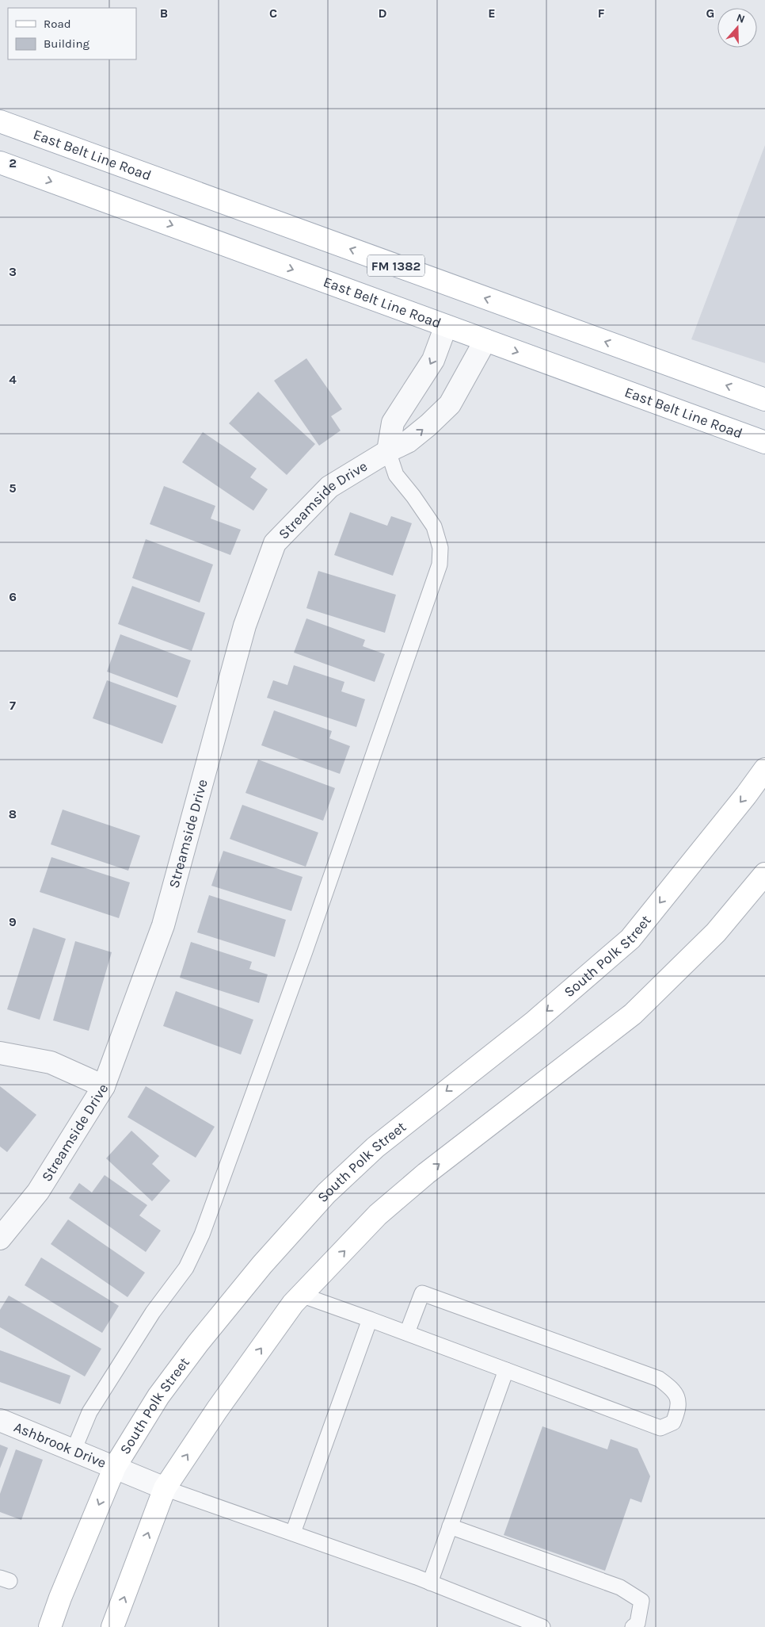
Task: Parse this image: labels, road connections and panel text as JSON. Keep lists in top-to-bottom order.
{
  "streets": {
    "main road": ["East Belt Line Road", "FM 1382", "South Polk Street"],
    "street": ["Streamside Drive", "Ashbrook Drive"]
  },
  "crossings": [
    ["East Belt Line Road", "Streamside Drive"],
    ["South Polk Street", "Ashbrook Drive"]
  ],
  "legend": ["Road", "Building"],
  "north": "top",
  "grid": {
    "columns": [
      "B",
      "C",
      "D",
      "E",
      "F",
      "G"
    ],
    "rows": [
      "2",
      "3",
      "4",
      "5",
      "6",
      "7",
      "8",
      "9"
    ]
  }
}
